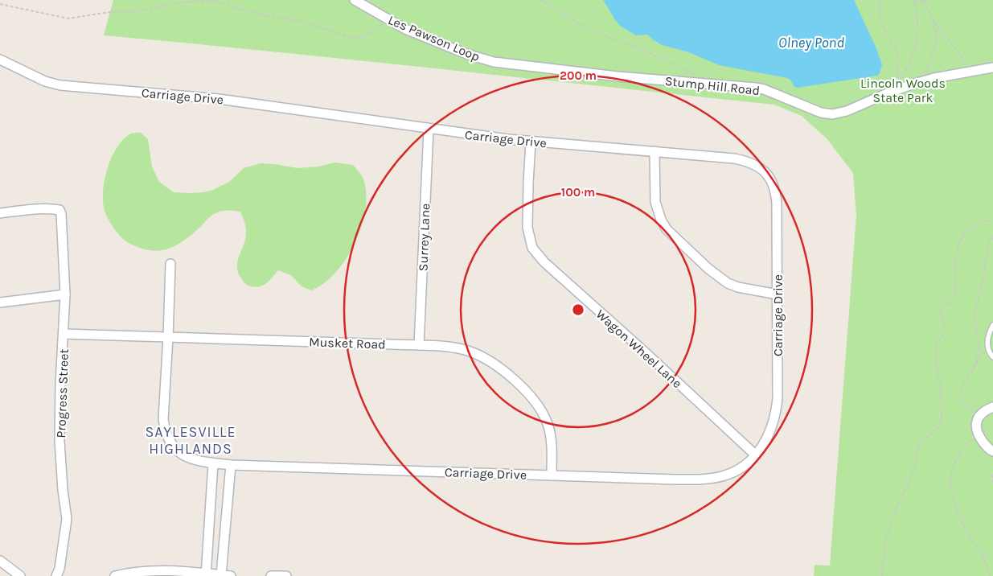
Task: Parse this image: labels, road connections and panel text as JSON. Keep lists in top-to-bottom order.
{
  "streets": {
    "street": [
      "Les Pawson Loop",
      "Stump Hill Road",
      "Carriage Drive",
      "Surrey Lane",
      "Musket Road",
      "Wagon Wheel Lane",
      "Progress Street"
    ]
  },
  "crossings": [
    ["Les Pawson Loop", "Stump Hill Road"],
    ["Carriage Drive", "Surrey Lane"],
    ["Carriage Drive", "Musket Road"],
    ["Carriage Drive", "Wagon Wheel Lane"],
    ["Surrey Lane", "Musket Road"],
    ["Musket Road", "Progress Street"]
  ],
  "districts": ["SAYLESVILLE HIGHLANDS"],
  "water": ["Olney Pond"],
  "parks": ["Lincoln Woods State Park"],
  "rings": ["200 m", "100 m"]
}
